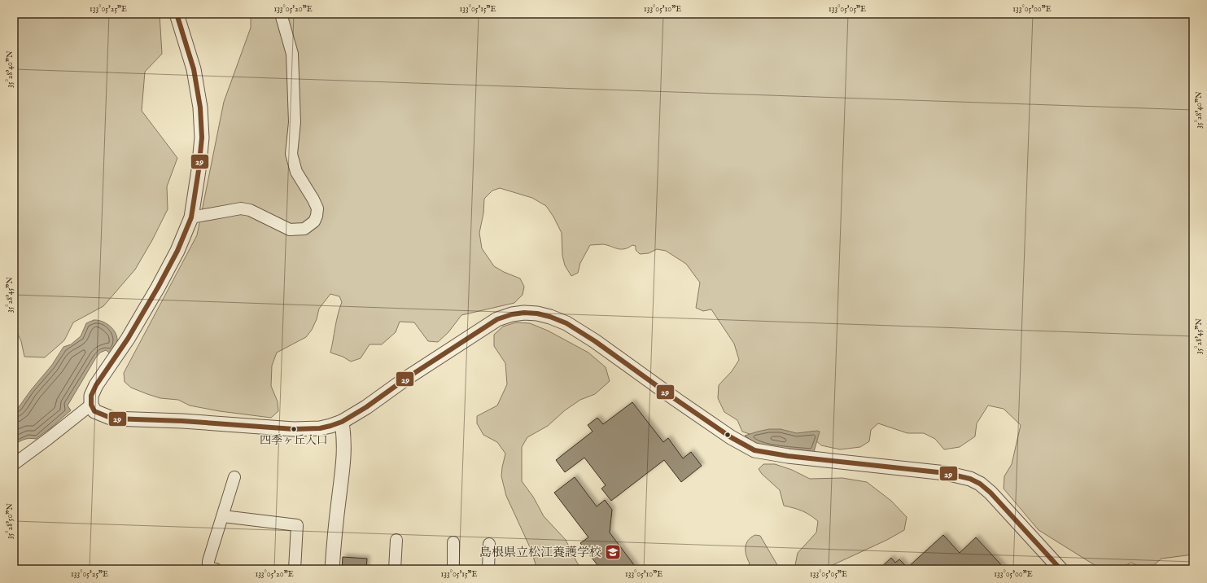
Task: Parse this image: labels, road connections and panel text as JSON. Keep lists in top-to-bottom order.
{
  "places": {
    "other": ["四季ヶ丘入口"],
    "school or university": ["島根県立松江養護学校"]
  },
  "lines": ["transit line 29"],
  "coordinates": [
    "133°05'25\"E",
    "133°05'20\"E",
    "133°05'15\"E",
    "133°05'10\"E",
    "133°05'05\"E",
    "133°05'00\"E",
    "35°28'40\"N",
    "35°28'45\"N",
    "35°28'50\"N"
  ]
}
